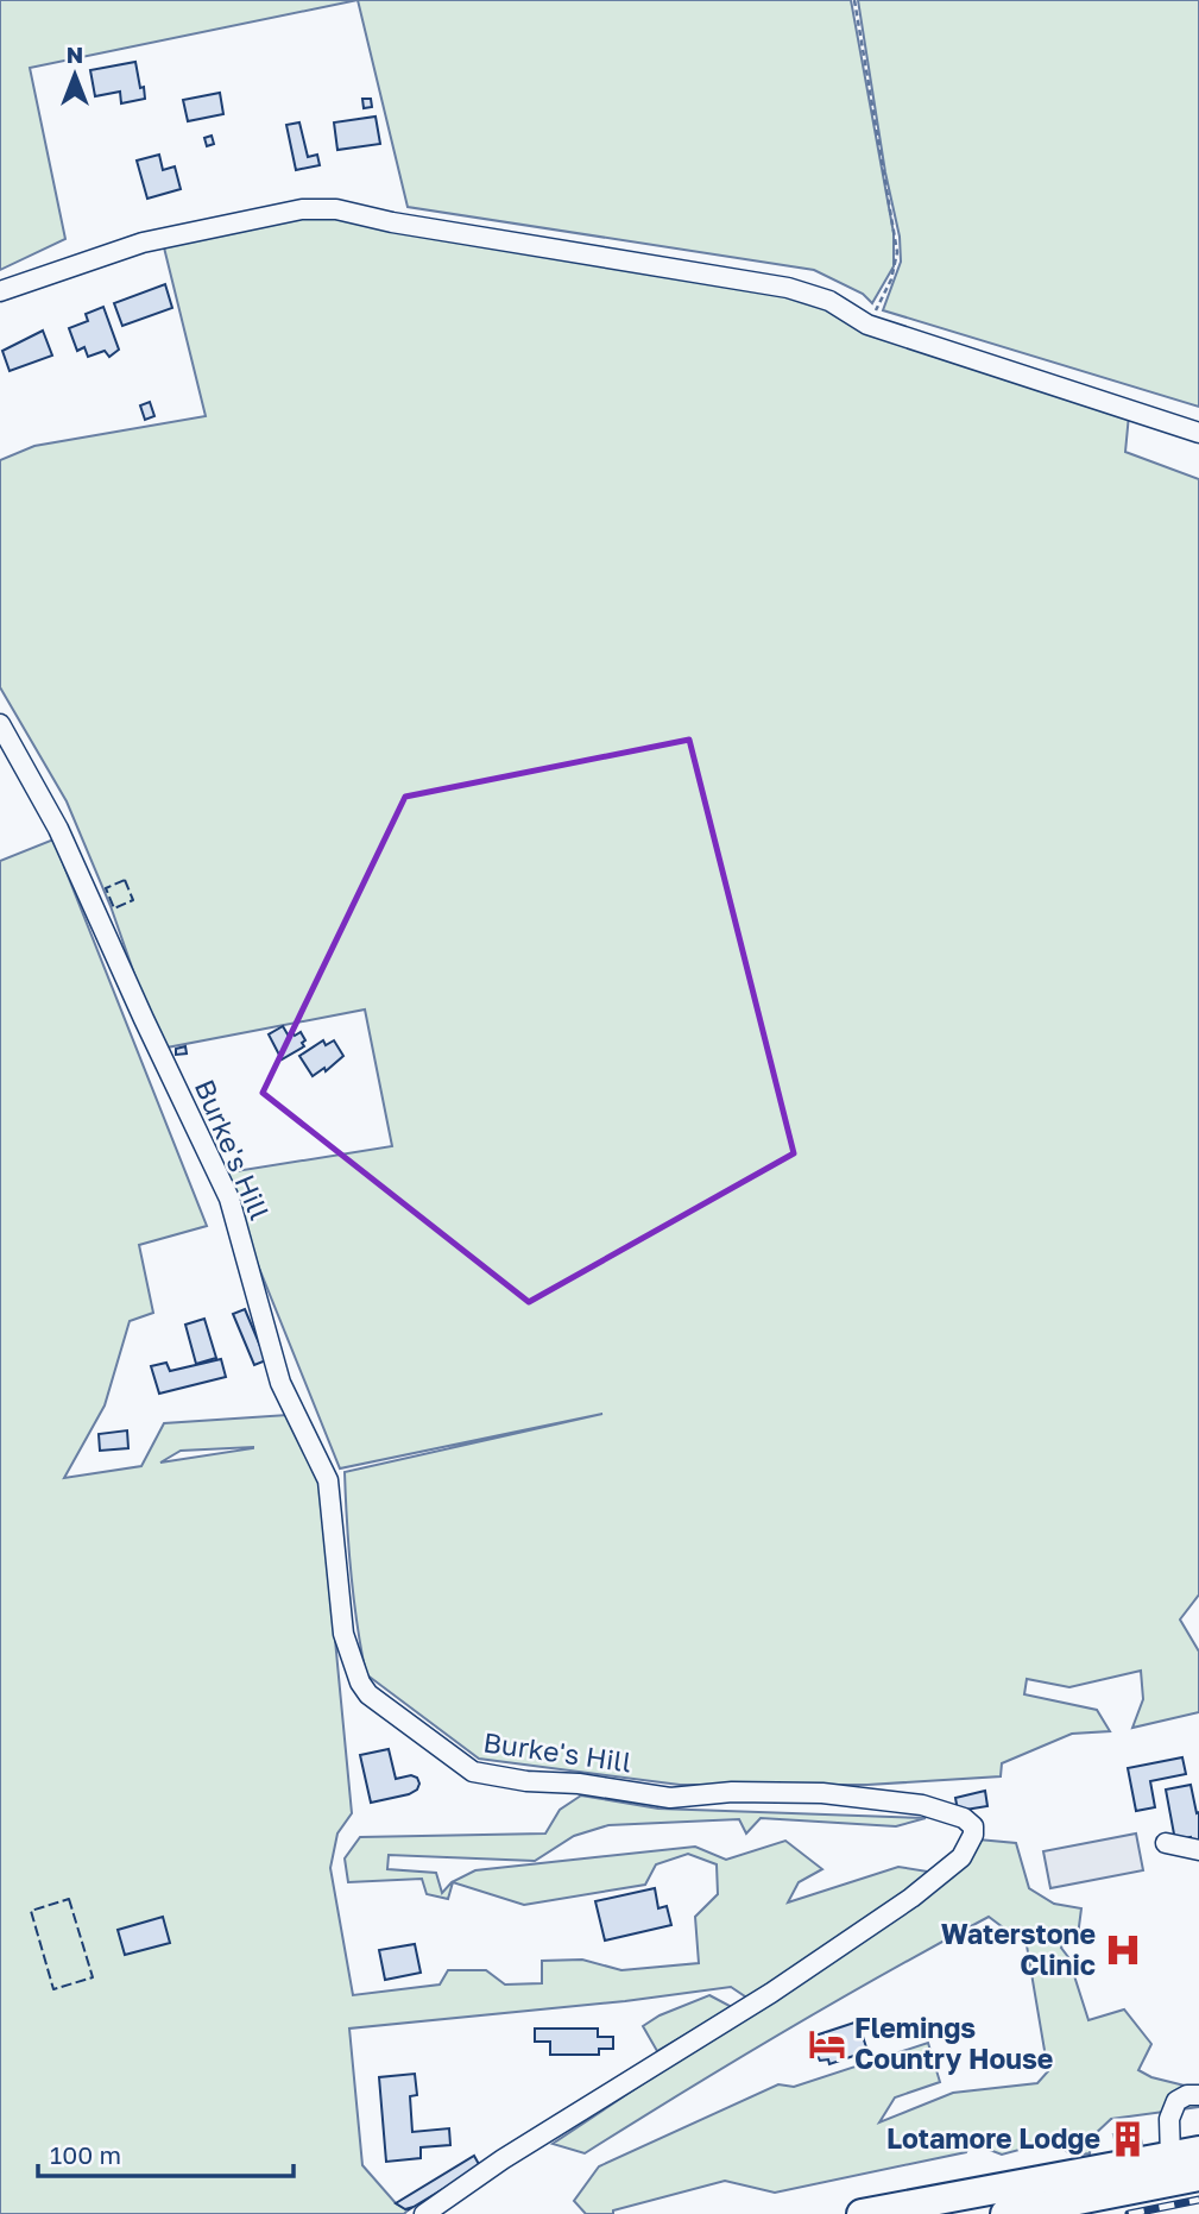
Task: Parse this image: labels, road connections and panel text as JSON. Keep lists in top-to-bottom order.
{
  "streets": {
    "street": ["Burke's Hill"]
  },
  "places": {
    "hospital": ["Waterstone Clinic"],
    "hotel": ["Flemings Country House"],
    "building": ["Lotamore Lodge"]
  },
  "scale_bar": "100 m",
  "north": "top"
}
